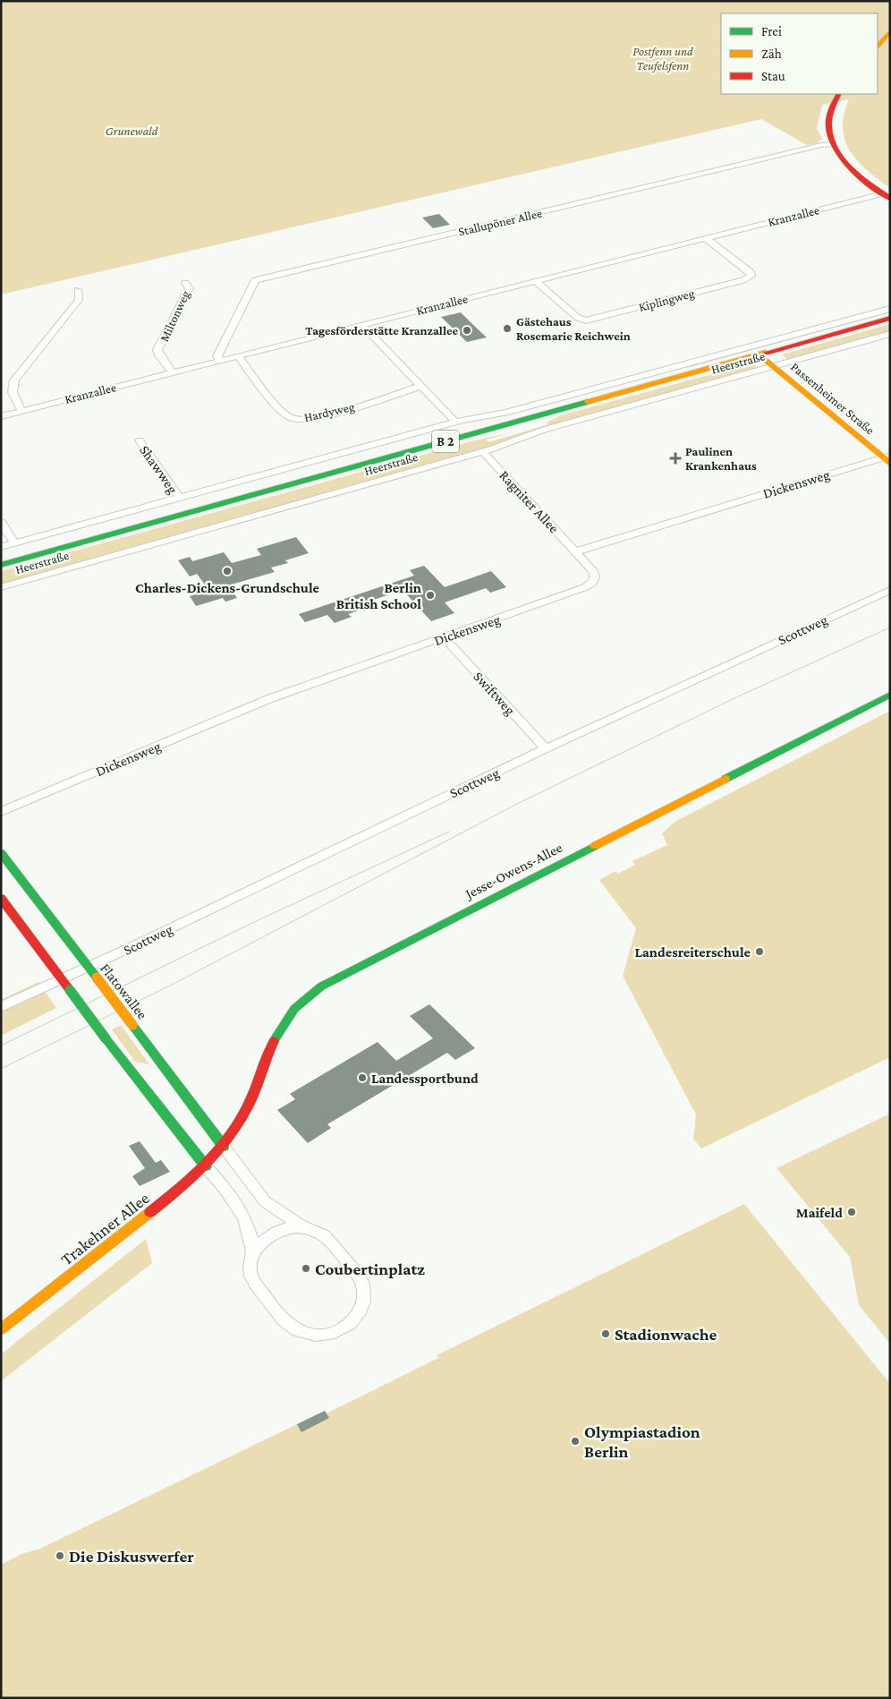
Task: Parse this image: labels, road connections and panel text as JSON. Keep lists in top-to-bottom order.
{
  "streets": {
    "main road": [
      "Heerstraße",
      "Passenheimer Straße",
      "B 2",
      "Jesse-Owens-Allee",
      "Flatowallee",
      "Trakehner Allee"
    ],
    "street": [
      "Kranzallee",
      "Stallupöner Allee",
      "Kiplingweg",
      "Miltonweg",
      "Hardyweg",
      "Shawweg",
      "Dickensweg",
      "Ragniter Allee",
      "Scottweg",
      "Swiftweg"
    ]
  },
  "crossings": [
    ["Kranzallee", "Stallupöner Allee"],
    ["Kranzallee", "Kiplingweg"],
    ["Kranzallee", "Miltonweg"],
    ["Kranzallee", "Hardyweg"],
    ["Heerstraße", "Passenheimer Straße"],
    ["Heerstraße", "Shawweg"],
    ["Heerstraße", "Ragniter Allee"],
    ["Passenheimer Straße", "Dickensweg"],
    ["Dickensweg", "Ragniter Allee"],
    ["Dickensweg", "Swiftweg"],
    ["Scottweg", "Swiftweg"],
    ["Scottweg", "Flatowallee"],
    ["Jesse-Owens-Allee", "Flatowallee"],
    ["Jesse-Owens-Allee", "Trakehner Allee"],
    ["Flatowallee", "Trakehner Allee"]
  ],
  "parks": ["Postfenn und Teufelsfenn", "Grunewald"],
  "places": {
    "other": [
      "Gästehaus Rosemarie Reichwein",
      "Tagesförderstätte Kranzallee",
      "Charles-Dickens-Grundschule",
      "Berlin British School",
      "Landesreiterschule",
      "Landessportbund",
      "Maifeld",
      "Coubertinplatz",
      "Stadionwache",
      "Olympiastadion Berlin",
      "Die Diskuswerfer"
    ],
    "health": ["Paulinen Krankenhaus"]
  },
  "legend": ["Frei", "Zäh", "Stau"]
}
